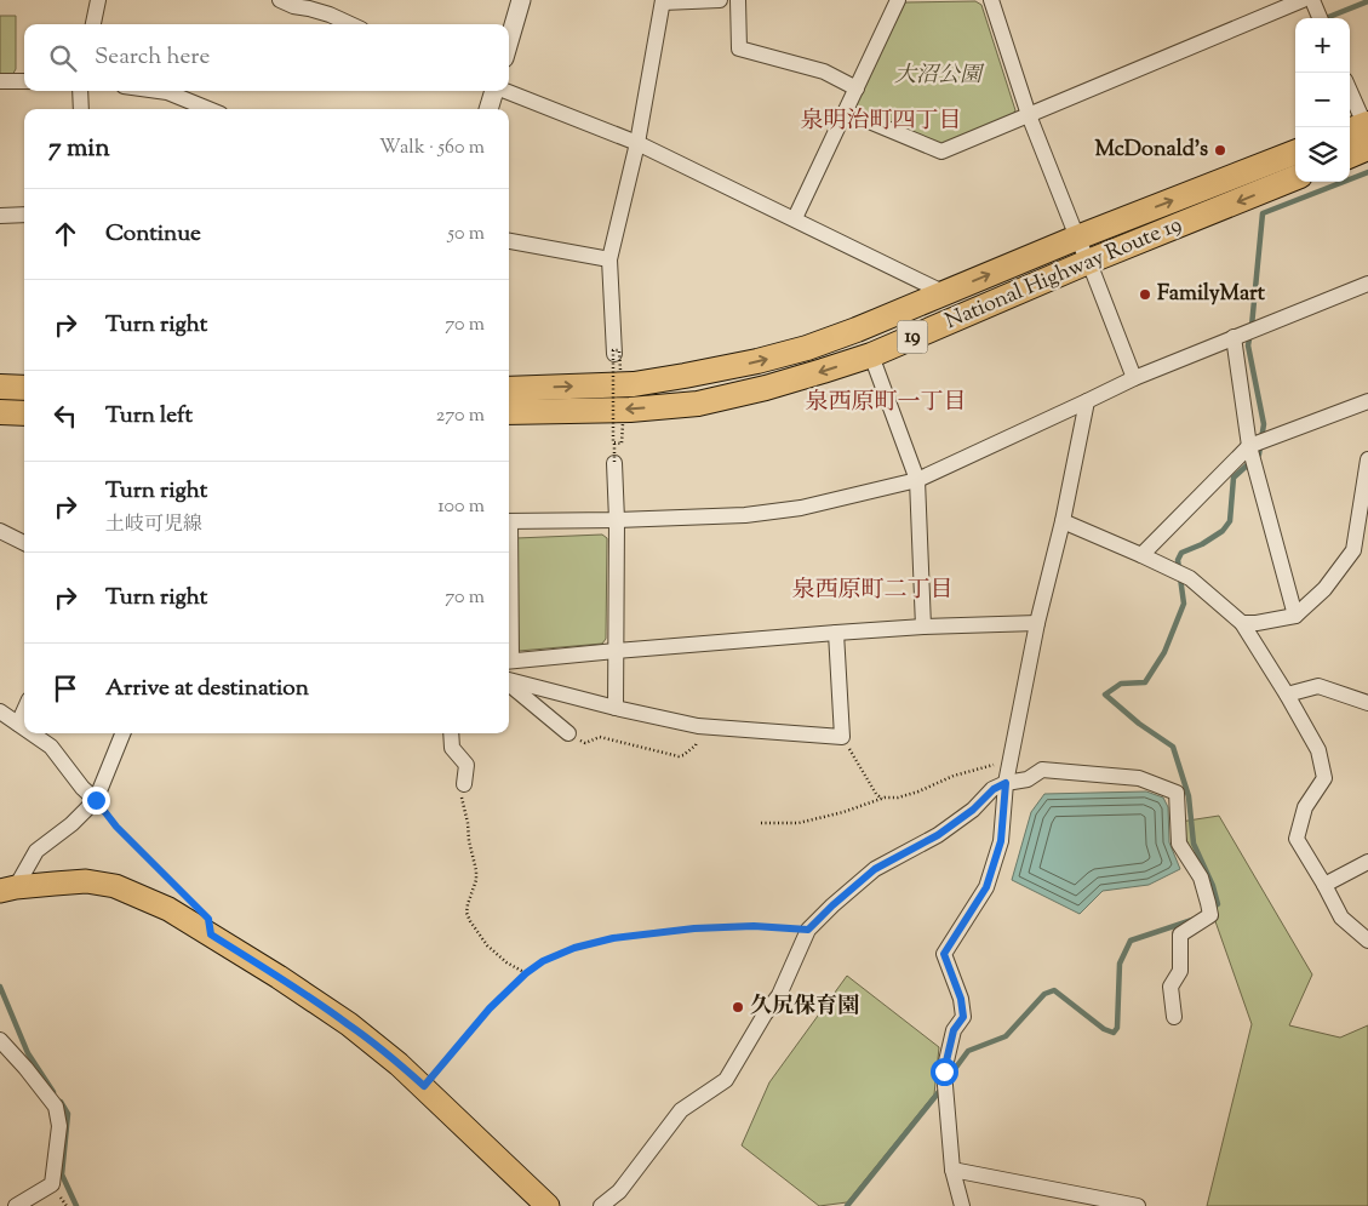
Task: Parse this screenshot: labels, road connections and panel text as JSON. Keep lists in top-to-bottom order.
{
  "streets": {
    "highway": ["National Highway Route 19", "19"]
  },
  "districts": ["泉明治町四丁目", "泉西原町一丁目", "泉西原町二丁目"],
  "parks": ["大沼公園"],
  "places": ["McDonald's", "FamilyMart", "久尻保育園"],
  "page": {
    "map_buttons": ["+", "−"],
    "search": "Search here",
    "heading": ["7 min", "Walk · 560 m"],
    "list": [
      ["Continue", "50 m"],
      ["Turn right", "70 m"],
      ["Turn left", "270 m"],
      ["Turn right", "土岐可児線", "100 m"],
      ["Turn right", "70 m"],
      "Arrive at destination"
    ]
  }
}
